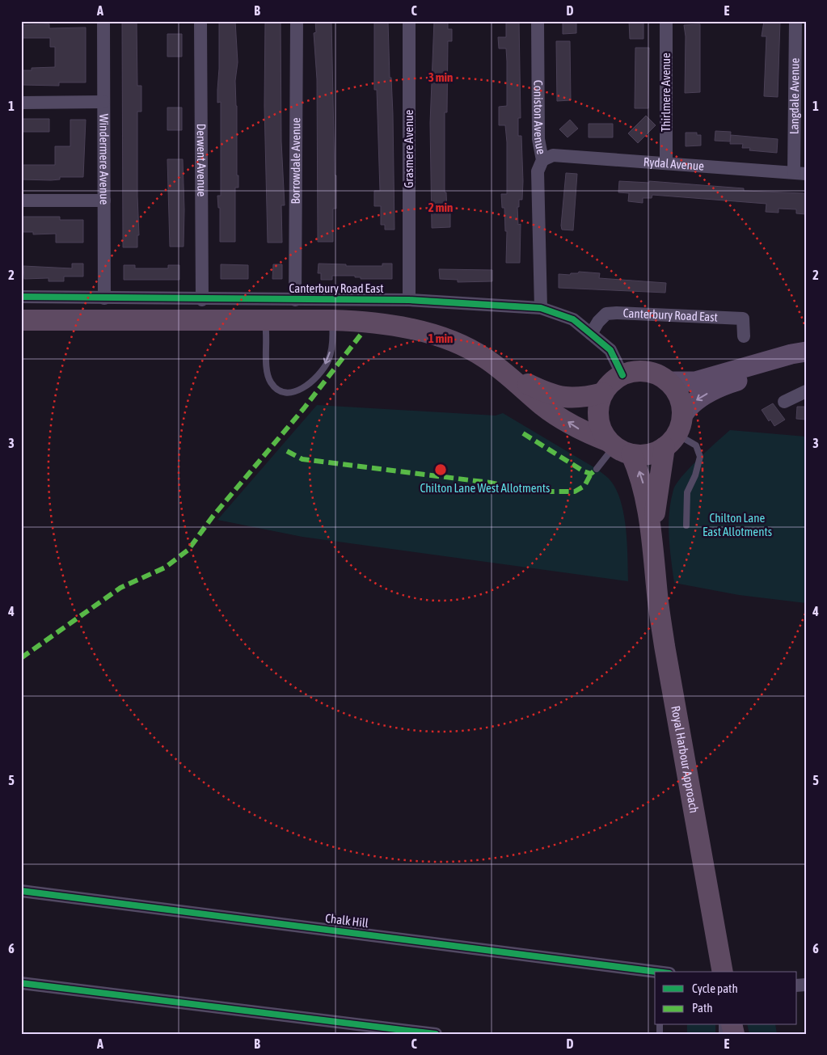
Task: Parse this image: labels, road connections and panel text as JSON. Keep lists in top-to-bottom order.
{
  "streets": {
    "highway": ["Royal Harbour Approach"],
    "street": [
      "Thirlmere Avenue",
      "Langdale Avenue",
      "Coniston Avenue",
      "Grasmere Avenue",
      "Windermere Avenue",
      "Derwent Avenue",
      "Borrowdale Avenue",
      "Rydal Avenue",
      "Canterbury Road East",
      "Chalk Hill"
    ]
  },
  "crossings": [
    ["Thirlmere Avenue", "Rydal Avenue"],
    ["Langdale Avenue", "Rydal Avenue"],
    ["Coniston Avenue", "Rydal Avenue"],
    ["Coniston Avenue", "Canterbury Road East"],
    ["Grasmere Avenue", "Canterbury Road East"],
    ["Windermere Avenue", "Canterbury Road East"],
    ["Derwent Avenue", "Canterbury Road East"],
    ["Borrowdale Avenue", "Canterbury Road East"],
    ["Canterbury Road East", "Royal Harbour Approach"]
  ],
  "parks": ["Chilton Lane West Allotments", "Chilton Lane East Allotments"],
  "legend": ["Cycle path", "Path"],
  "grid": {
    "columns": [
      "A",
      "B",
      "C",
      "D",
      "E"
    ],
    "rows": [
      "1",
      "2",
      "3",
      "4",
      "5",
      "6"
    ]
  },
  "rings": ["3 min", "2 min", "1 min"]
}
